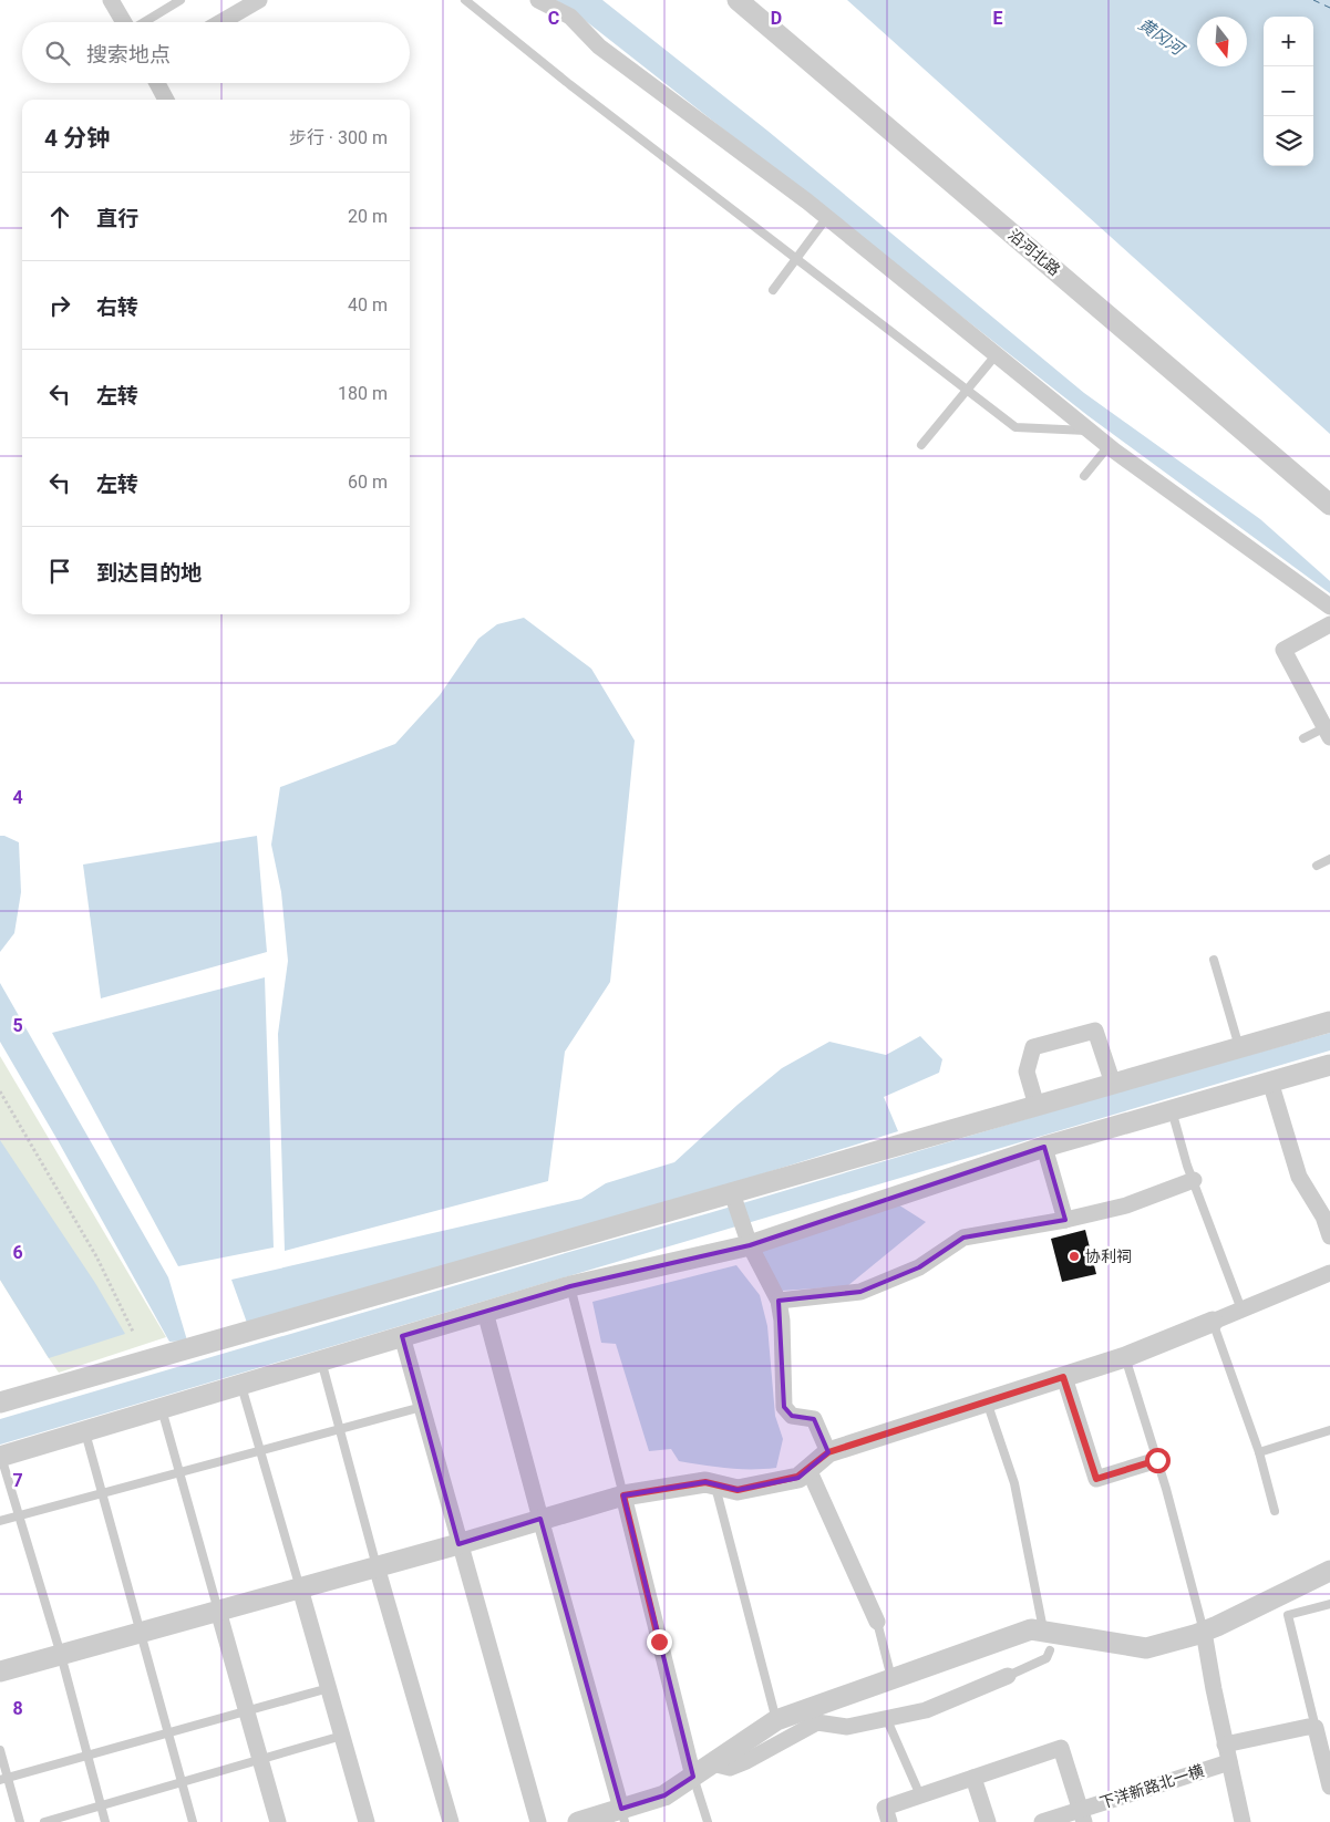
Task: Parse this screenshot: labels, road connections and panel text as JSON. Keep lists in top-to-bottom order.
{
  "streets": {
    "street": ["沿河北路", "下洋新路北一横"]
  },
  "water": ["黄冈河"],
  "places": ["协利祠"],
  "north": "bottom",
  "page": {
    "map_buttons": ["+", "−"],
    "search": "搜索地点",
    "heading": ["4 分钟", "步行 · 300 m"],
    "list": [
      ["直行", "20 m"],
      ["右转", "40 m"],
      ["左转", "180 m"],
      ["左转", "60 m"],
      "到达目的地"
    ]
  },
  "grid": {
    "columns": ["C", "D", "E"],
    "rows": [
      "4",
      "5",
      "6",
      "7",
      "8"
    ]
  }
}
